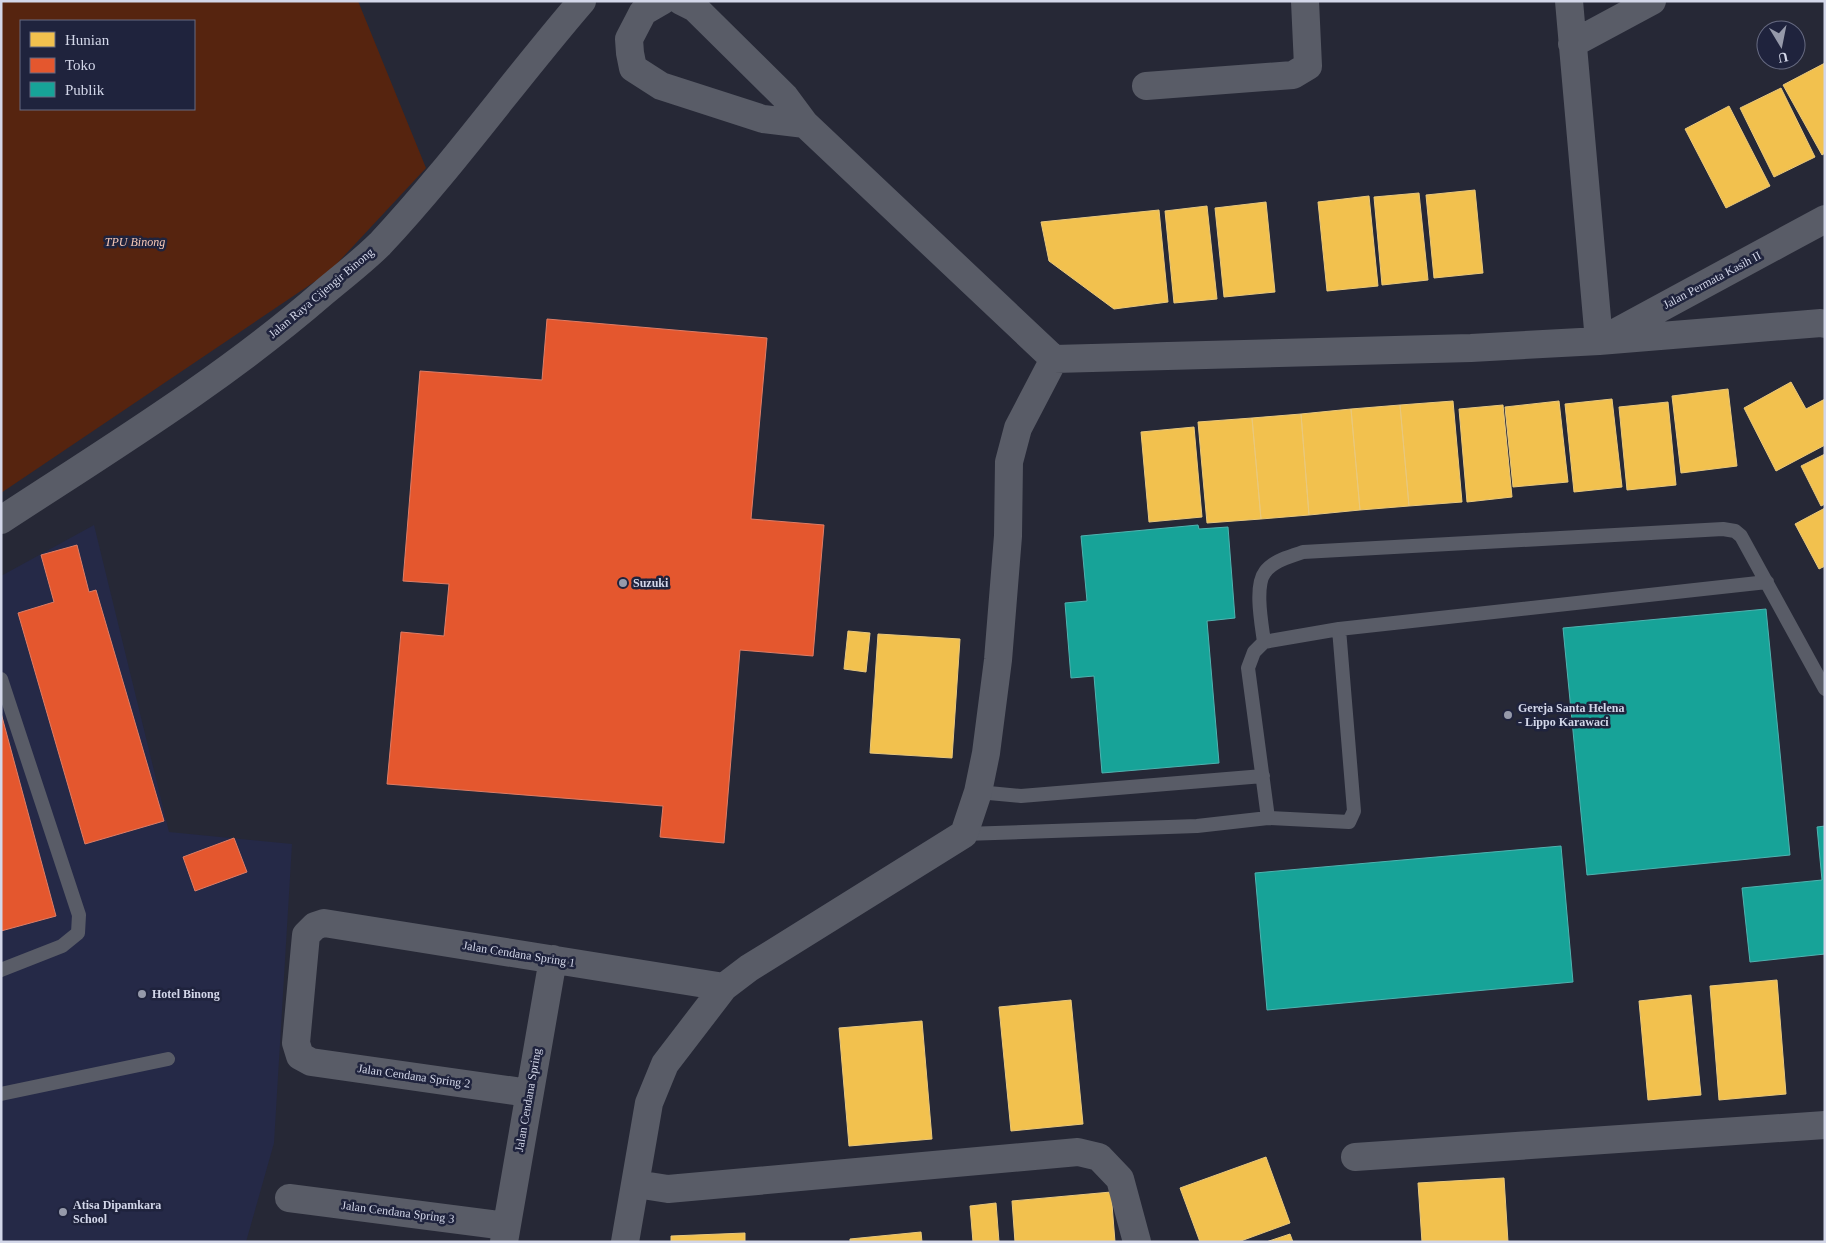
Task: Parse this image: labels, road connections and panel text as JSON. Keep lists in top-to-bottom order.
{
  "streets": {
    "street": [
      "Jalan Permata Kasih II",
      "Jalan Raya Cijengir Binong",
      "Jalan Cendana Spring 1",
      "Jalan Cendana Spring 2",
      "Jalan Cendana Spring",
      "Jalan Cendana Spring 3"
    ]
  },
  "crossings": [
    ["Jalan Cendana Spring 1", "Jalan Cendana Spring 2"],
    ["Jalan Cendana Spring 1", "Jalan Cendana Spring"],
    ["Jalan Cendana Spring 2", "Jalan Cendana Spring"],
    ["Jalan Cendana Spring", "Jalan Cendana Spring 3"]
  ],
  "parks": ["TPU Binong"],
  "places": [
    "Suzuki",
    "Gereja Santa Helena - Lippo Karawaci",
    "Hotel Binong",
    "Atisa Dipamkara School"
  ],
  "legend": ["Hunian", "Toko", "Publik"],
  "north": "bottom"
}
